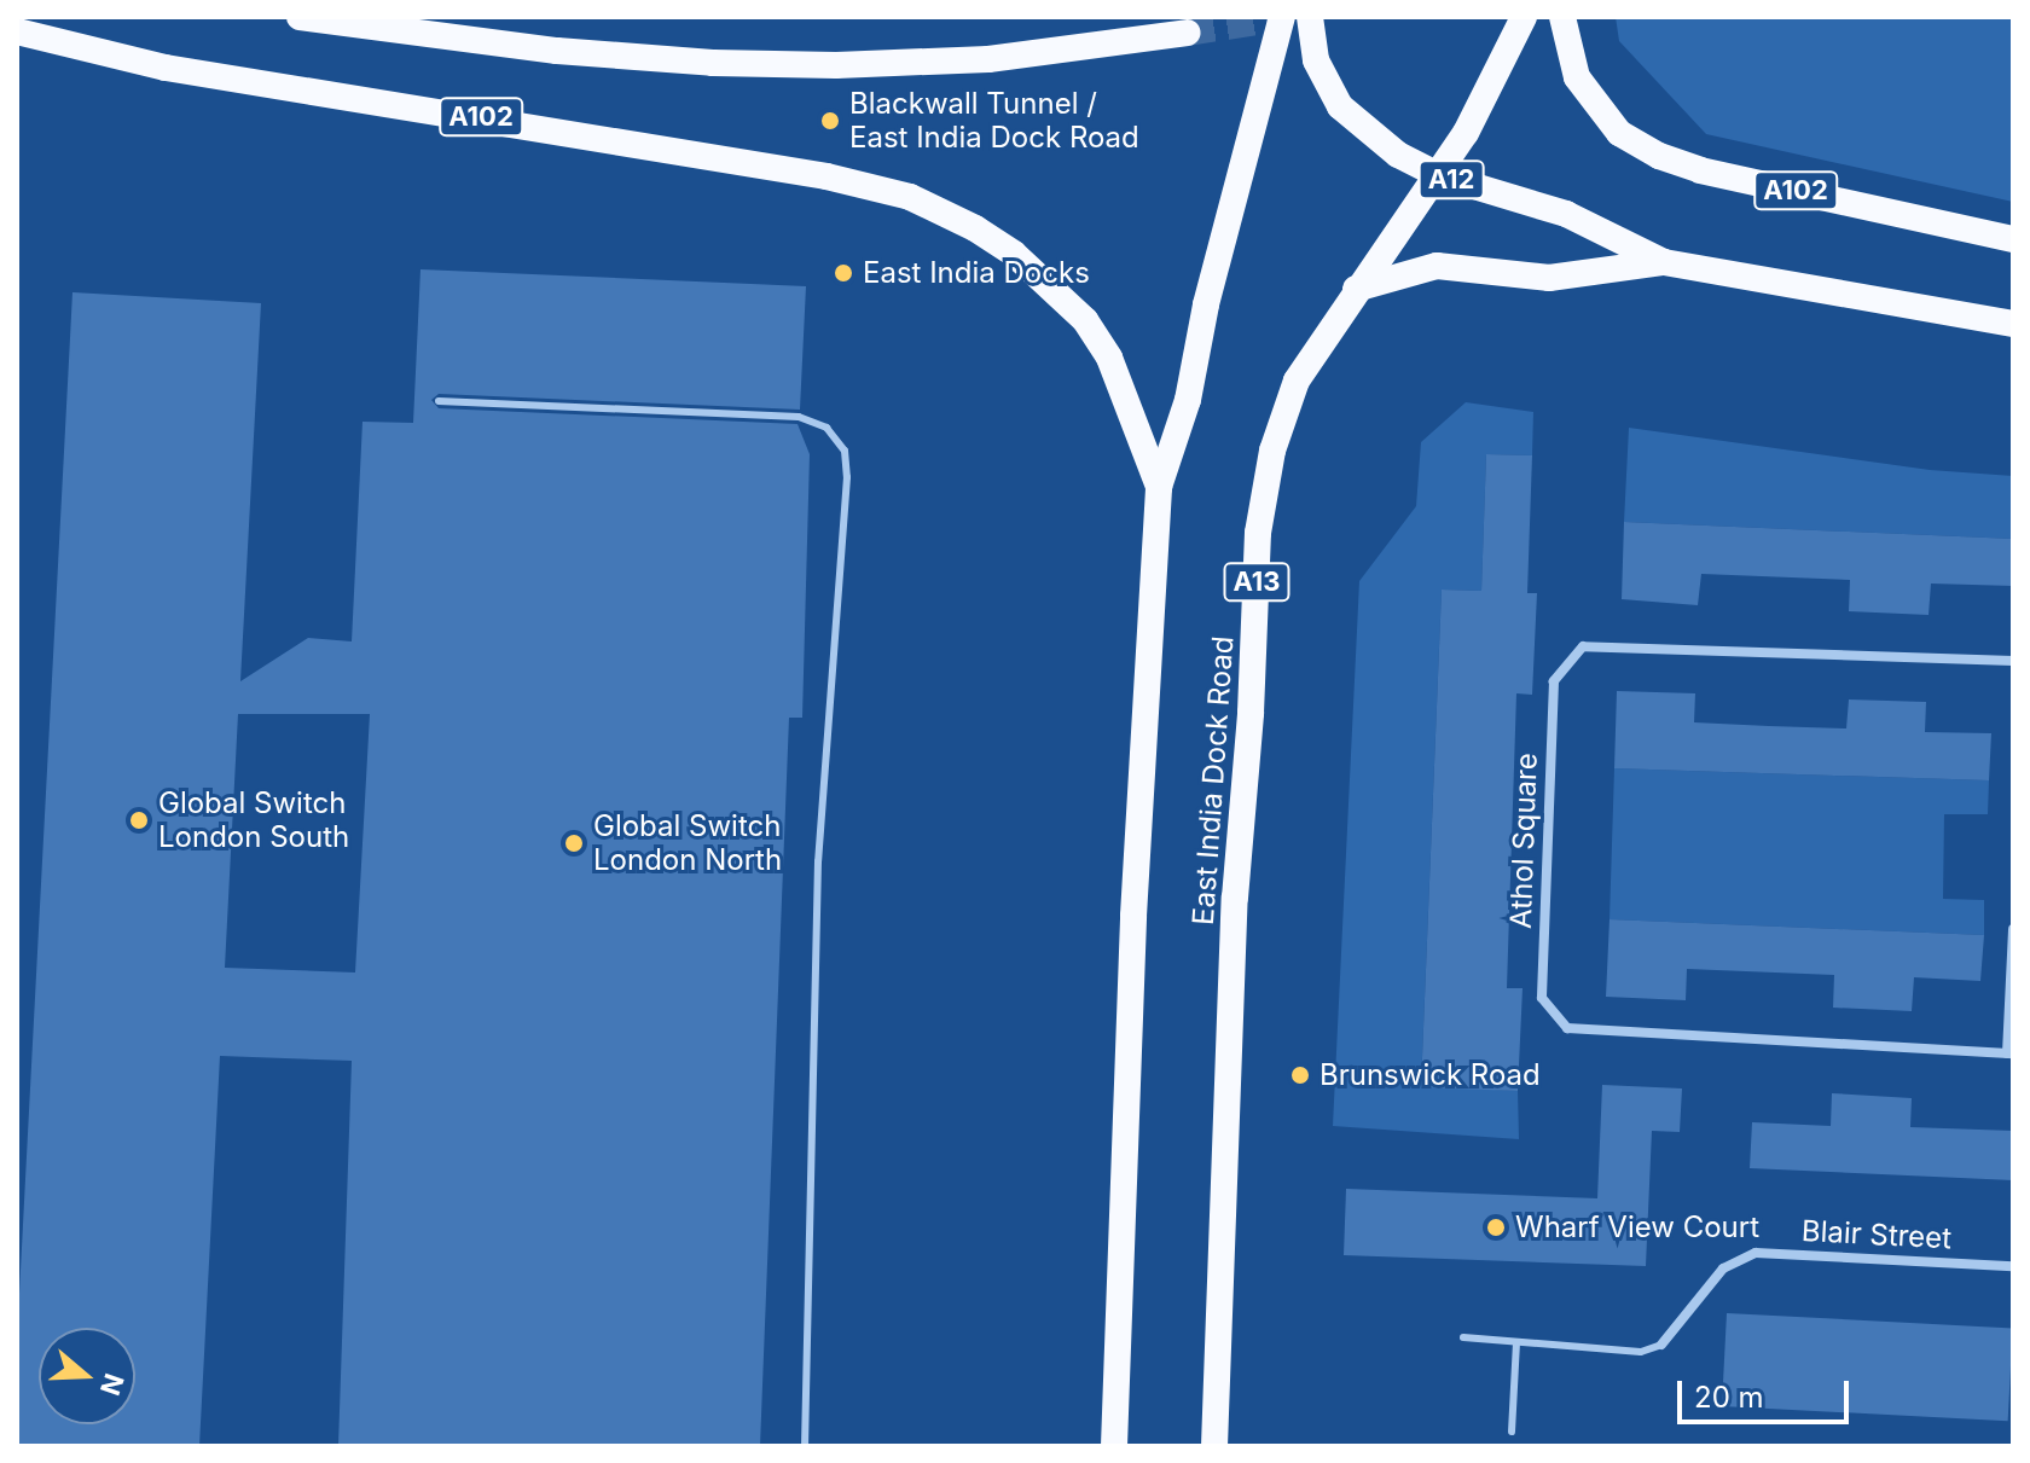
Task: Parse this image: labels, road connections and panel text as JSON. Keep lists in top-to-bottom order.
{
  "streets": {
    "highway": [
      "A102",
      "A12",
      "A13",
      "East India Dock Road"
    ],
    "street": ["Athol Square", "Blair Street"]
  },
  "crossings": [
    ["A12", "East India Dock Road"]
  ],
  "places": [
    "Blackwall Tunnel / East India Dock Road",
    "East India Docks",
    "Global Switch London South",
    "Global Switch London North",
    "Brunswick Road",
    "Wharf View Court"
  ],
  "scale_bar": "20 m",
  "north": "right"
}
